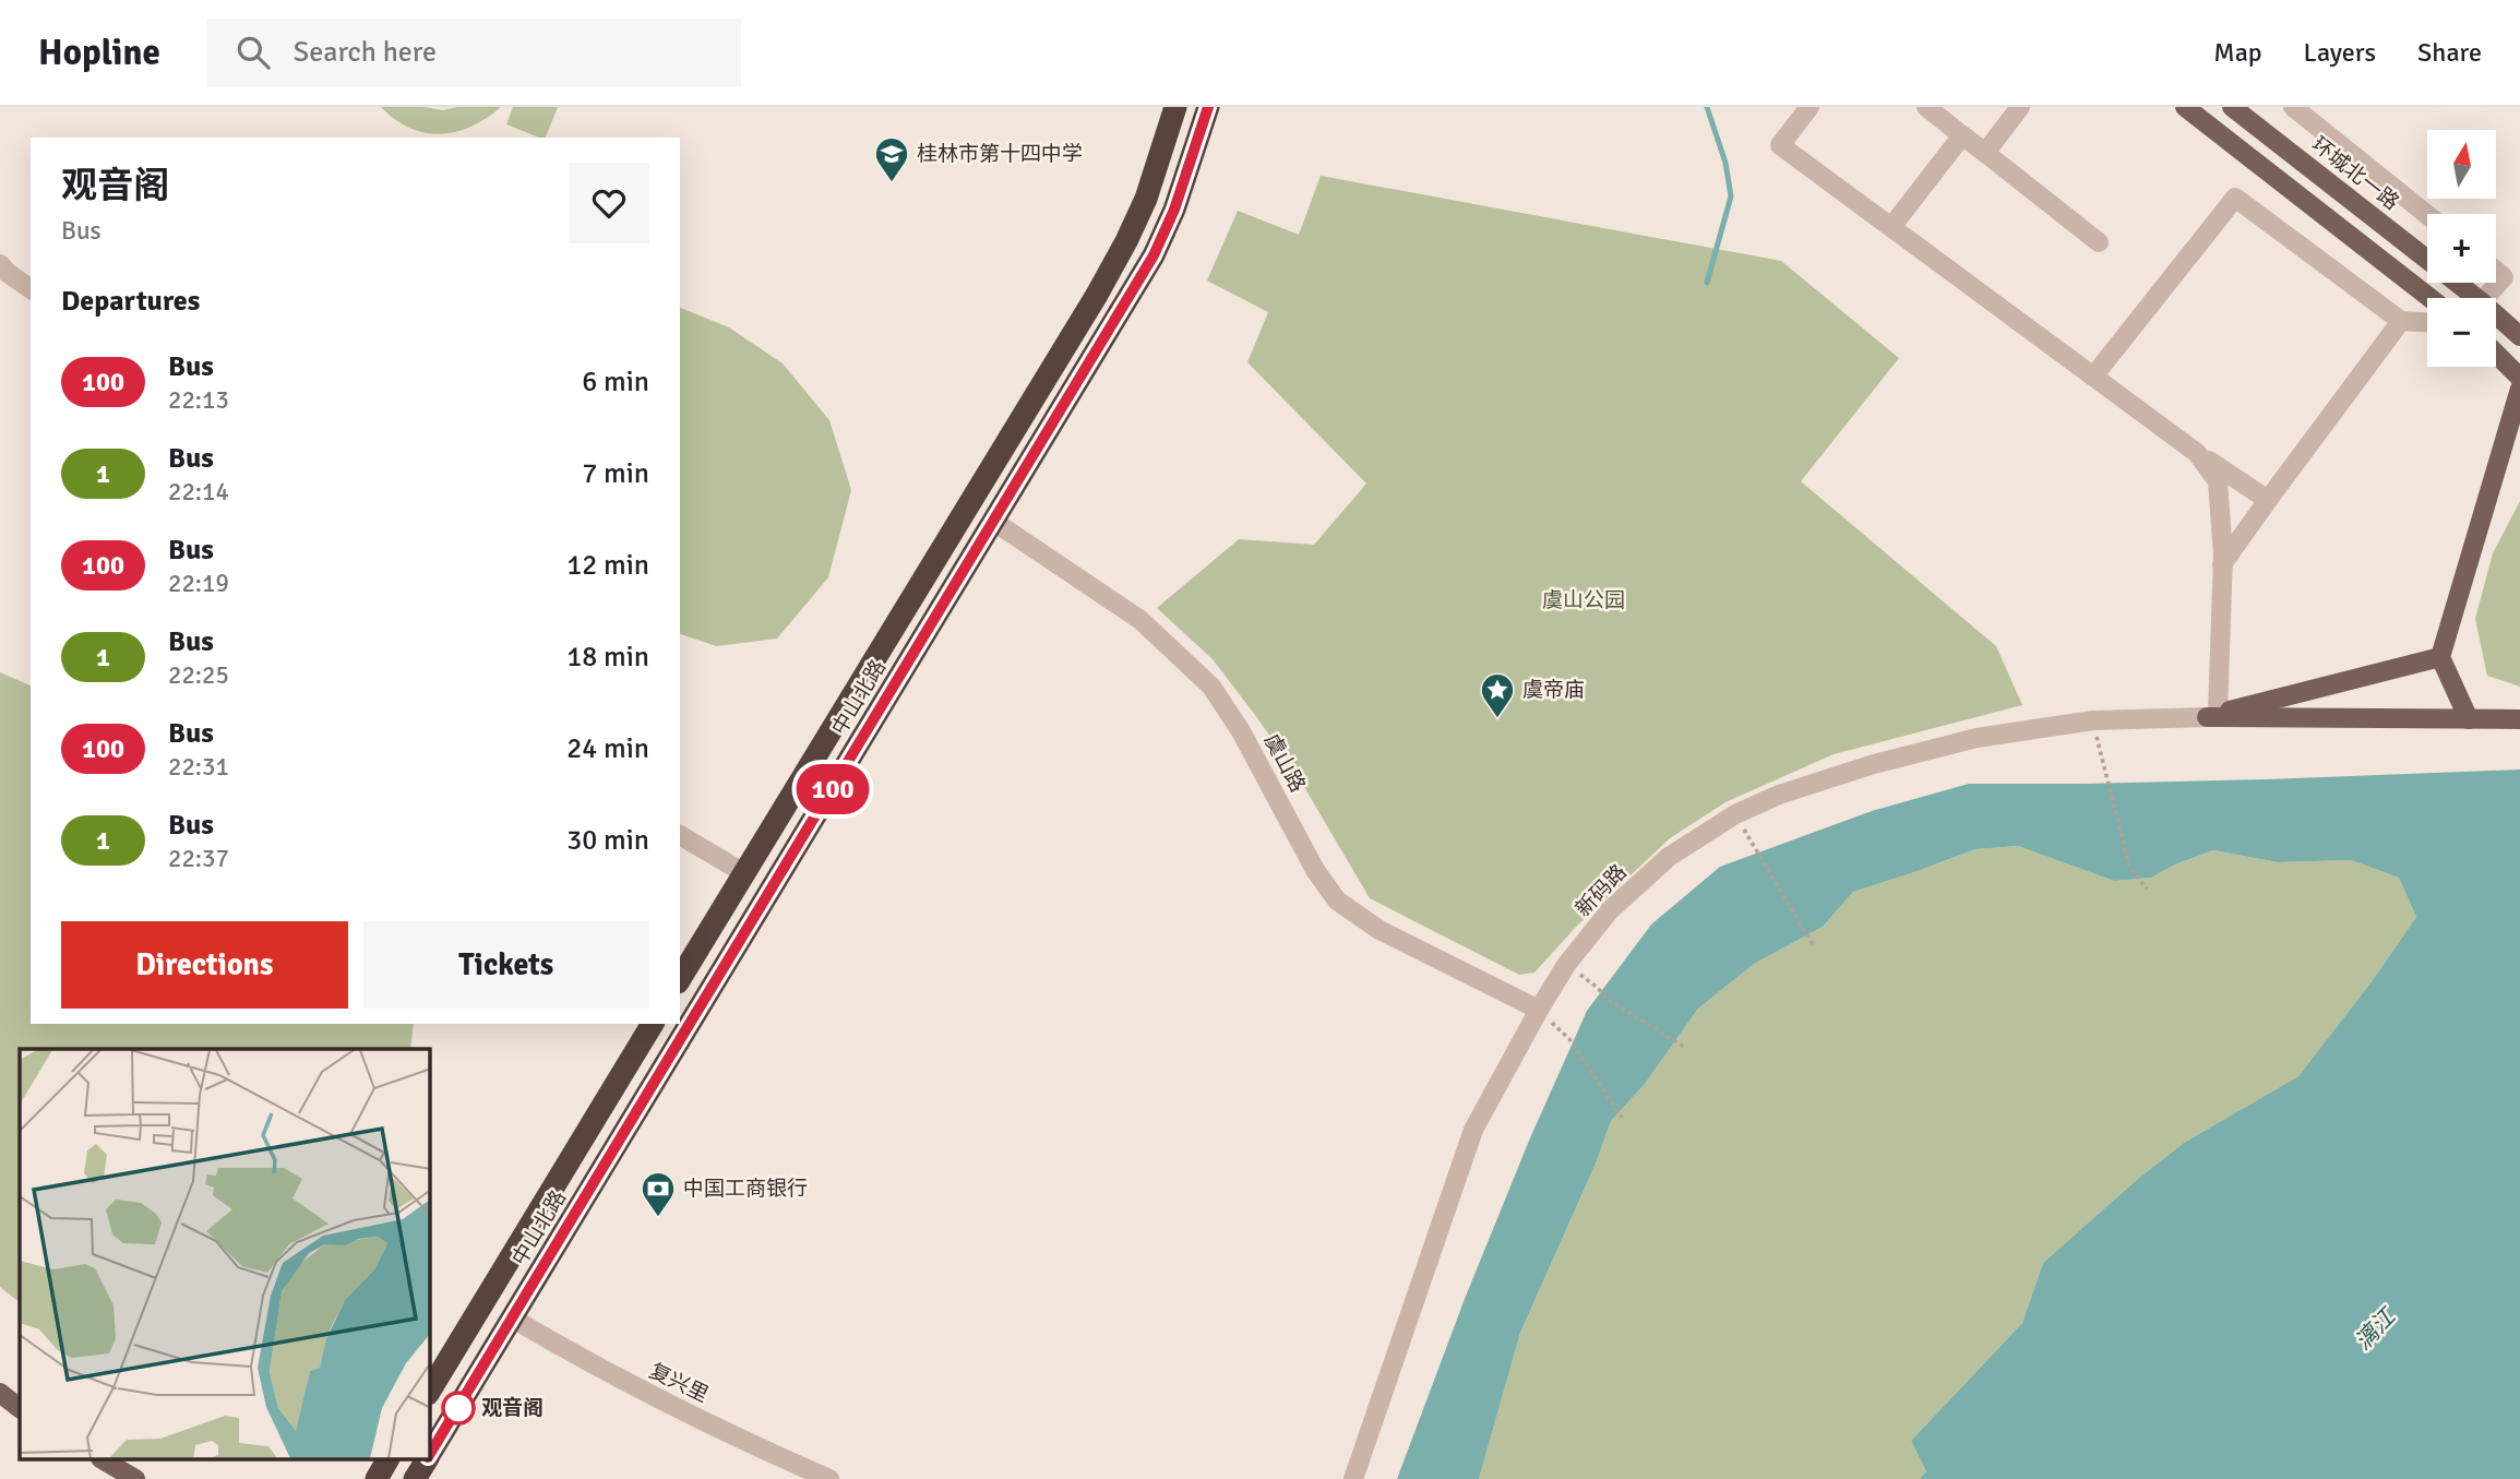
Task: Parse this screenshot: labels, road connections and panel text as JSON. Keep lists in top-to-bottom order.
{
  "streets": {
    "highway": ["中山北路"],
    "main road": ["环城北一路"],
    "street": ["虞山路", "新码路", "复兴里"]
  },
  "crossings": [
    ["中山北路", "虞山路"],
    ["中山北路", "复兴里"],
    ["虞山路", "新码路"]
  ],
  "water": ["漓江"],
  "parks": ["虞山公园"],
  "places": {
    "school or university": ["桂林市第十四中学"],
    "place": ["虞帝庙"],
    "bank": ["中国工商银行"],
    "other": ["观音阁"]
  },
  "lines": ["bus line 100"],
  "north": "top",
  "page": {
    "header": "Hopline",
    "search": "Search here",
    "nav": ["Map", "Layers", "Share"],
    "on_map": "100",
    "map_buttons": ["+", "−"],
    "heading": [
      ["观音阁", "Bus"],
      "Departures"
    ],
    "list": [
      {
        "mark": "100",
        "name": "Bus",
        "note": "22:13",
        "value": "6 min"
      },
      {
        "mark": "1",
        "name": "Bus",
        "note": "22:14",
        "value": "7 min"
      },
      {
        "mark": "100",
        "name": "Bus",
        "note": "22:19",
        "value": "12 min"
      },
      {
        "mark": "1",
        "name": "Bus",
        "note": "22:25",
        "value": "18 min"
      },
      {
        "mark": "100",
        "name": "Bus",
        "note": "22:31",
        "value": "24 min"
      },
      {
        "mark": "1",
        "name": "Bus",
        "note": "22:37",
        "value": "30 min"
      }
    ],
    "buttons": ["Directions", "Tickets"]
  }
}
